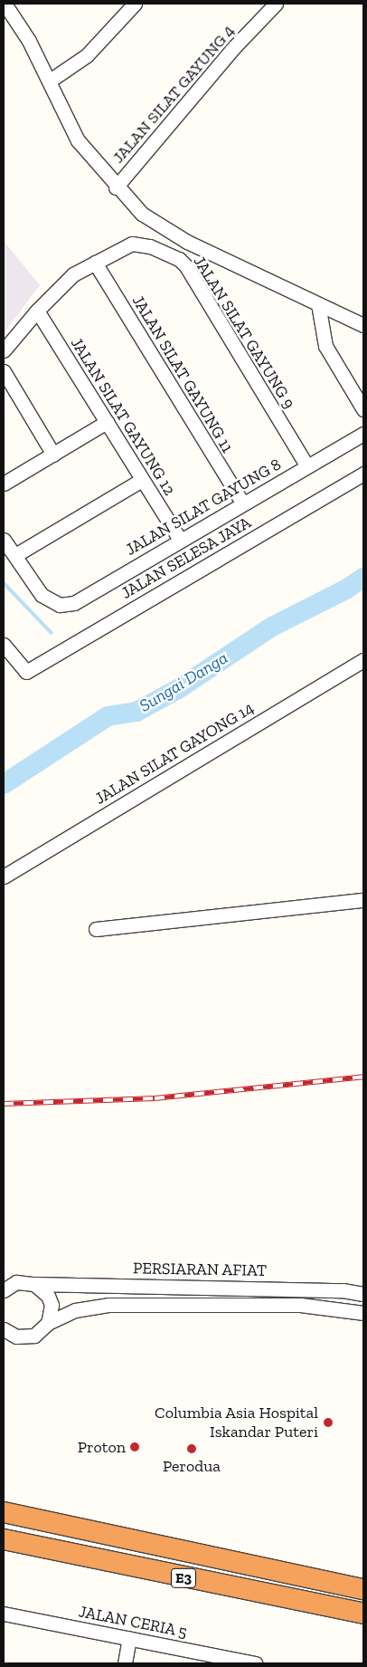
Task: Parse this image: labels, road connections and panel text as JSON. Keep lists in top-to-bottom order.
{
  "streets": {
    "highway": ["E3"],
    "street": [
      "JALAN SILAT GAYUNG 4",
      "JALAN SILAT GAYUNG 9",
      "JALAN SILAT GAYUNG 11",
      "JALAN SILAT GAYUNG 12",
      "JALAN SILAT GAYUNG 8",
      "JALAN SELESA JAYA",
      "JALAN SILAT GAYONG 14",
      "PERSIARAN AFIAT",
      "JALAN CERIA 5"
    ]
  },
  "crossings": [
    ["JALAN SILAT GAYUNG 9", "JALAN SILAT GAYUNG 11"],
    ["JALAN SILAT GAYUNG 9", "JALAN SILAT GAYUNG 8"],
    ["JALAN SILAT GAYUNG 11", "JALAN SILAT GAYUNG 8"],
    ["JALAN SILAT GAYUNG 12", "JALAN SILAT GAYUNG 8"]
  ],
  "water": ["Sungai Danga"],
  "places": ["Columbia Asia Hospital Iskandar Puteri", "Proton", "Perodua"]
}
